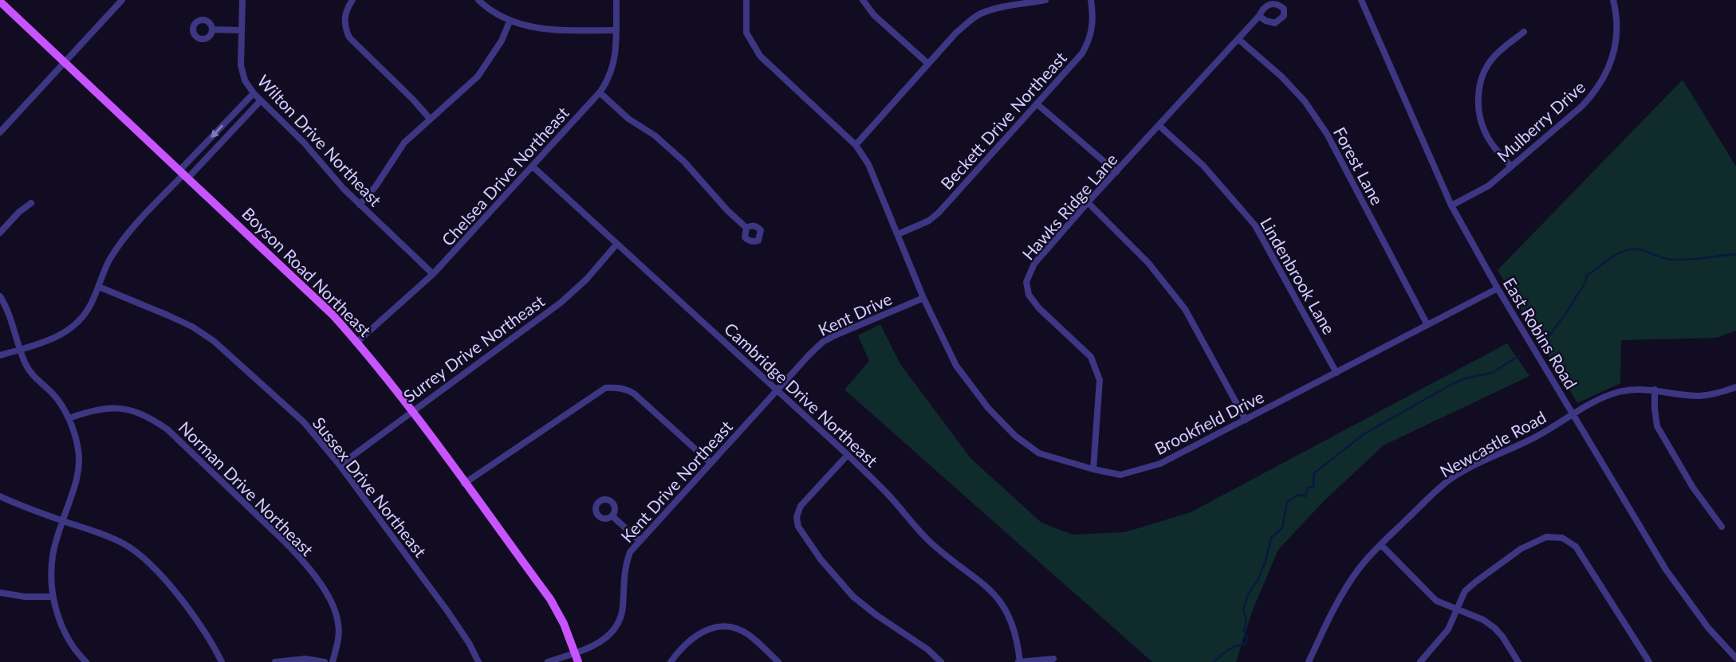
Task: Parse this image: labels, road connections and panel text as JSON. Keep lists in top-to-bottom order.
{
  "streets": {
    "main road": ["Boyson Road Northeast"],
    "street": [
      "Beckett Drive Northeast",
      "Mulberry Drive",
      "Wilton Drive Northeast",
      "Forest Lane",
      "Chelsea Drive Northeast",
      "Hawks Ridge Lane",
      "Lindenbrook Lane",
      "Kent Drive",
      "East Robins Road",
      "Surrey Drive Northeast",
      "Cambridge Drive Northeast",
      "Brookfield Drive",
      "Newcastle Road",
      "Kent Drive Northeast",
      "Sussex Drive Northeast",
      "Norman Drive Northeast"
    ]
  },
  "crossings": [
    ["Beckett Drive Northeast", "Brookfield Drive"],
    ["Mulberry Drive", "East Robins Road"],
    ["Wilton Drive Northeast", "Chelsea Drive Northeast"],
    ["Forest Lane", "Hawks Ridge Lane"],
    ["Forest Lane", "Brookfield Drive"],
    ["Chelsea Drive Northeast", "Boyson Road Northeast"],
    ["Chelsea Drive Northeast", "Cambridge Drive Northeast"],
    ["Hawks Ridge Lane", "Lindenbrook Lane"],
    ["Hawks Ridge Lane", "Brookfield Drive"],
    ["Boyson Road Northeast", "Surrey Drive Northeast"],
    ["Boyson Road Northeast", "Kent Drive Northeast"],
    ["Lindenbrook Lane", "Brookfield Drive"],
    ["Kent Drive", "Brookfield Drive"],
    ["Kent Drive", "Kent Drive Northeast"],
    ["East Robins Road", "Brookfield Drive"],
    ["East Robins Road", "Newcastle Road"],
    ["Surrey Drive Northeast", "Cambridge Drive Northeast"],
    ["Surrey Drive Northeast", "Sussex Drive Northeast"],
    ["Cambridge Drive Northeast", "Kent Drive Northeast"]
  ]
}
